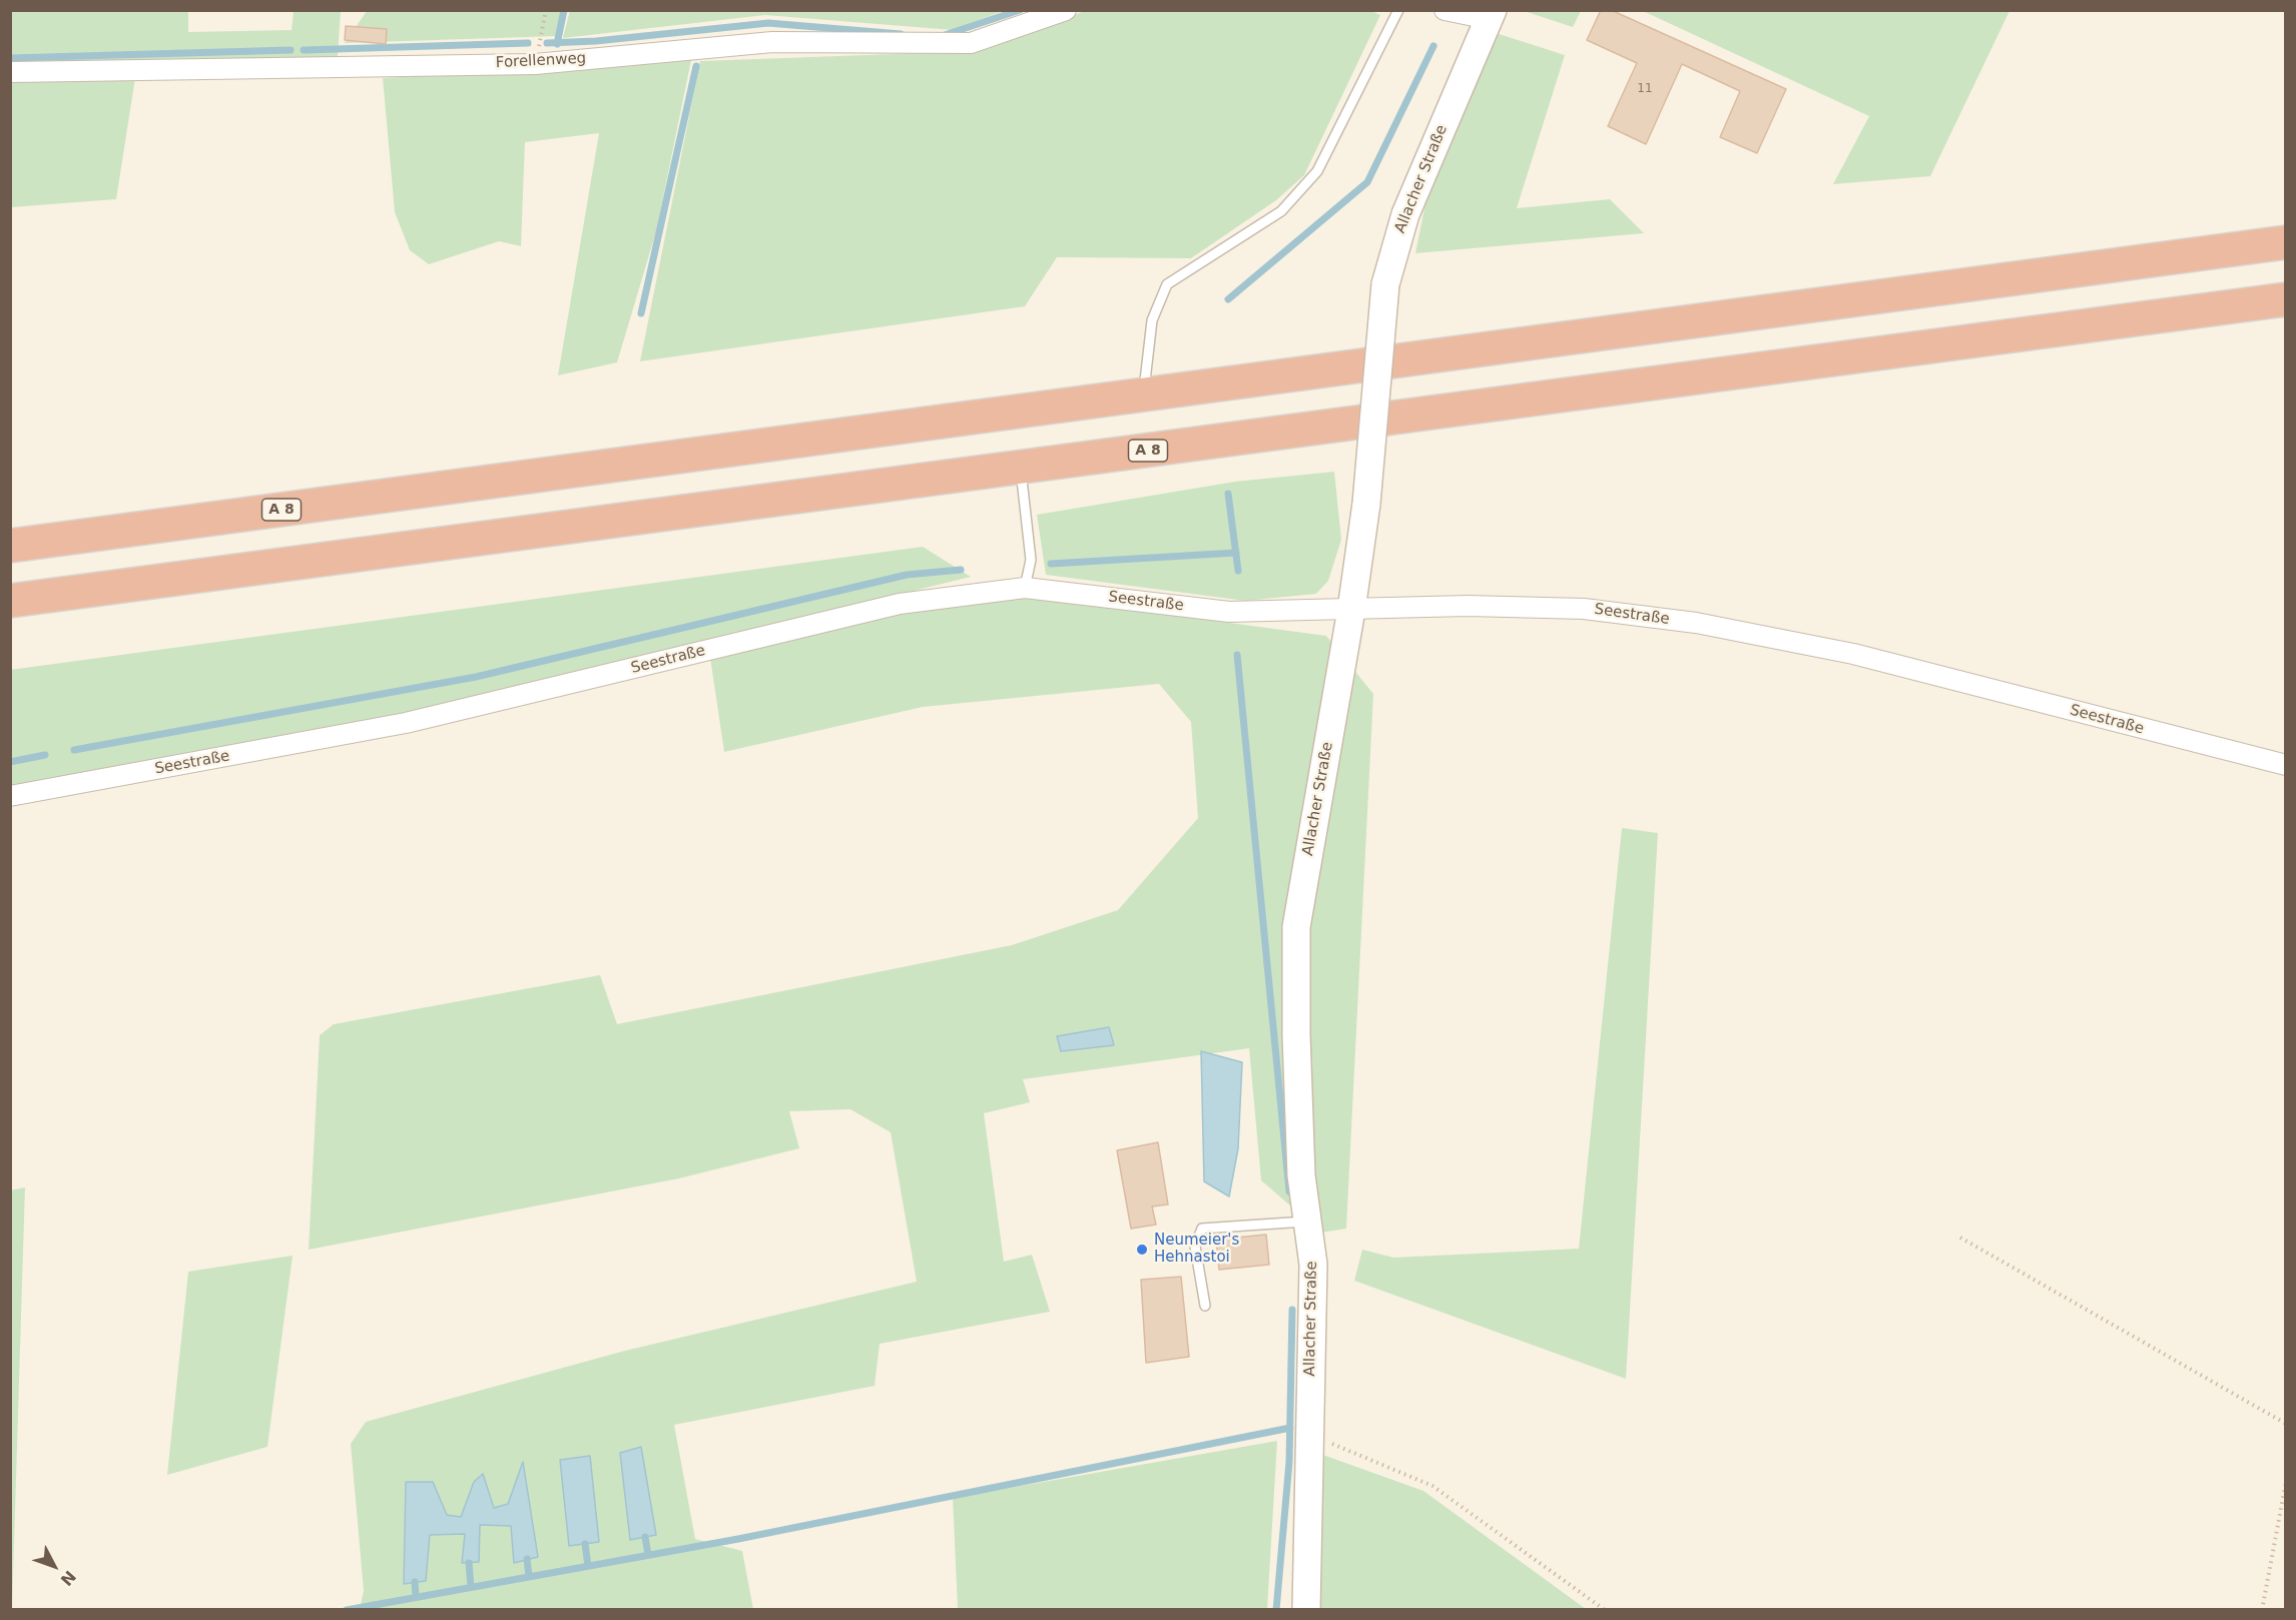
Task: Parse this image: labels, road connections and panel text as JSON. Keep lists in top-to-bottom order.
{
  "streets": {
    "highway": ["A 8"],
    "street": ["Forellenweg", "Allacher Straße", "Seestraße"]
  },
  "crossings": [
    ["Allacher Straße", "Seestraße"]
  ],
  "places": ["Neumeier's Hehnastoi"],
  "house_numbers": ["11"],
  "north": "bottom right"
}
